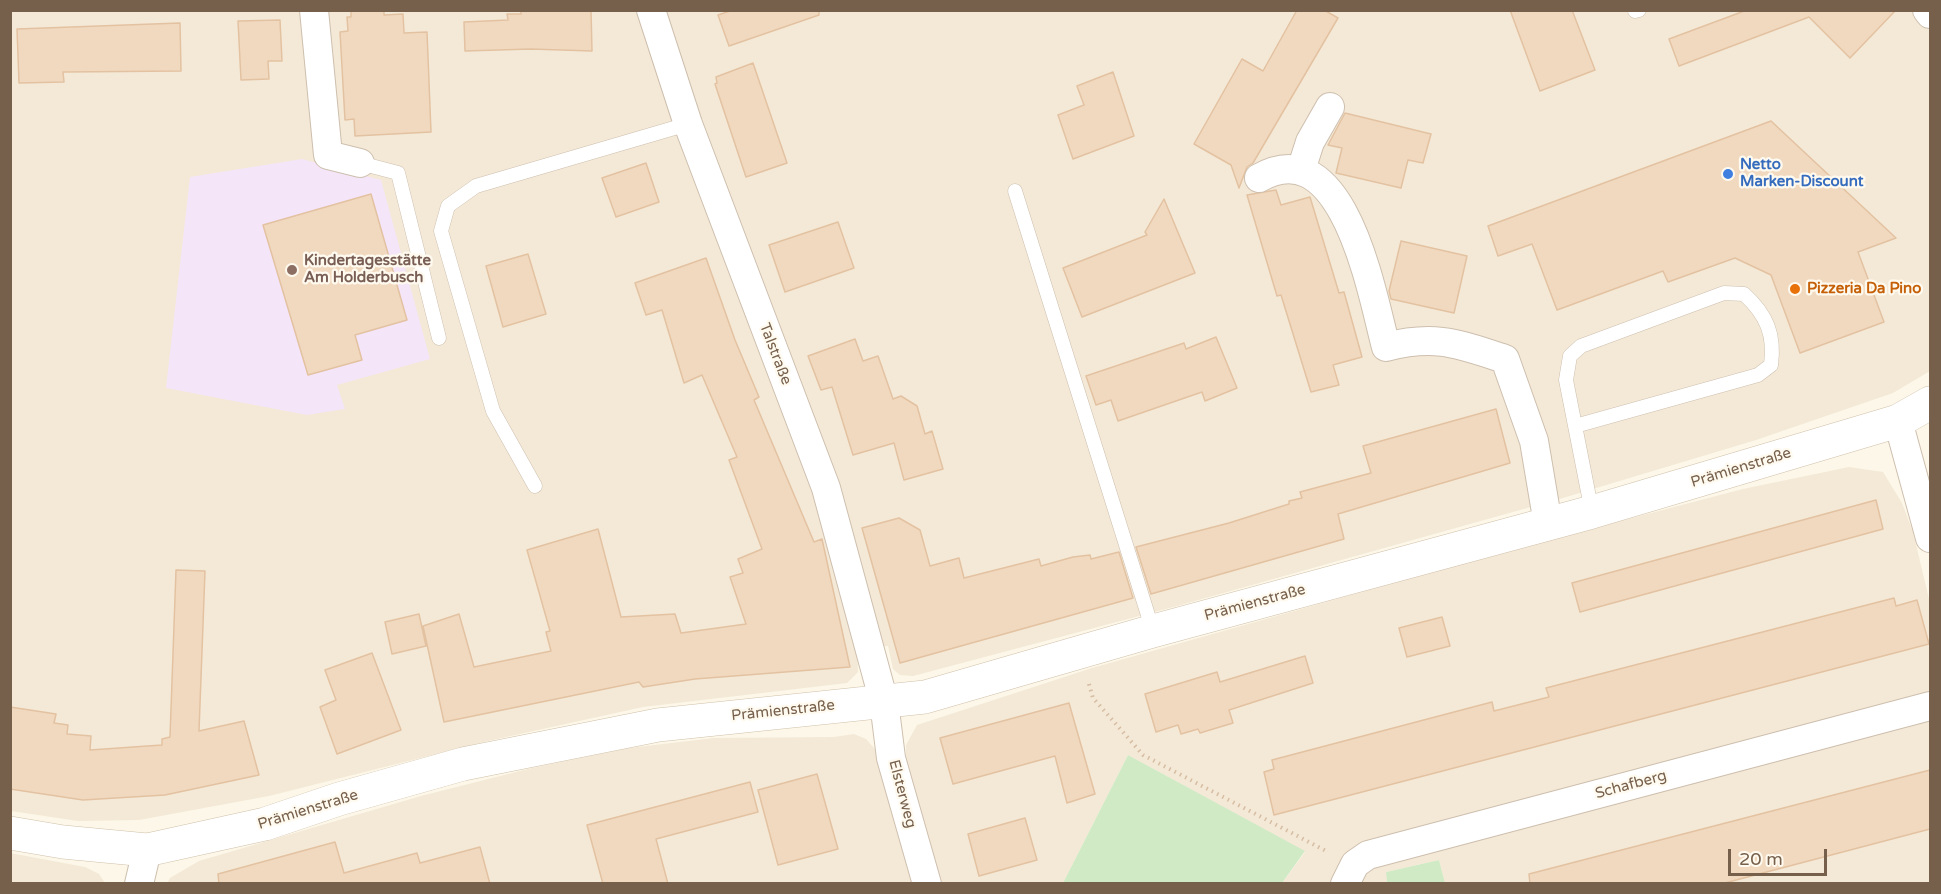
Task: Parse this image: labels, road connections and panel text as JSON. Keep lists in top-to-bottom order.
{
  "streets": {
    "street": [
      "Talstraße",
      "Prämienstraße",
      "Schafberg",
      "Elsterweg"
    ]
  },
  "crossings": [
    ["Talstraße", "Prämienstraße"],
    ["Talstraße", "Elsterweg"],
    ["Prämienstraße", "Elsterweg"]
  ],
  "places": ["Netto Marken-Discount", "Kindertagesstätte Am Holderbusch", "Pizzeria Da Pino"],
  "scale_bar": "20 m"
}
